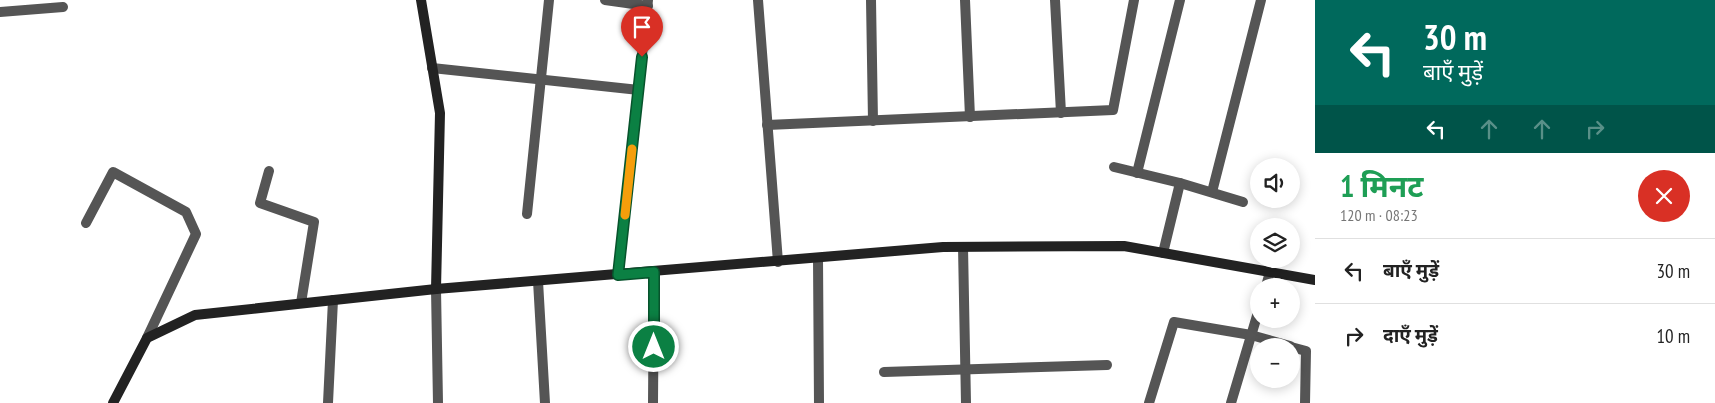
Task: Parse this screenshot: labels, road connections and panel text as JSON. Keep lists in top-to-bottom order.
{
  "page": {
    "turn": ["30 m", "बाएँ मुड़ें"],
    "heading": ["1 मिनट", "120 m · 08:23"],
    "map_buttons": ["+", "−"],
    "list": [
      {
        "name": "बाएँ मुड़ें",
        "value": "30 m"
      },
      {
        "name": "दाएँ मुड़ें",
        "value": "10 m"
      }
    ]
  }
}
